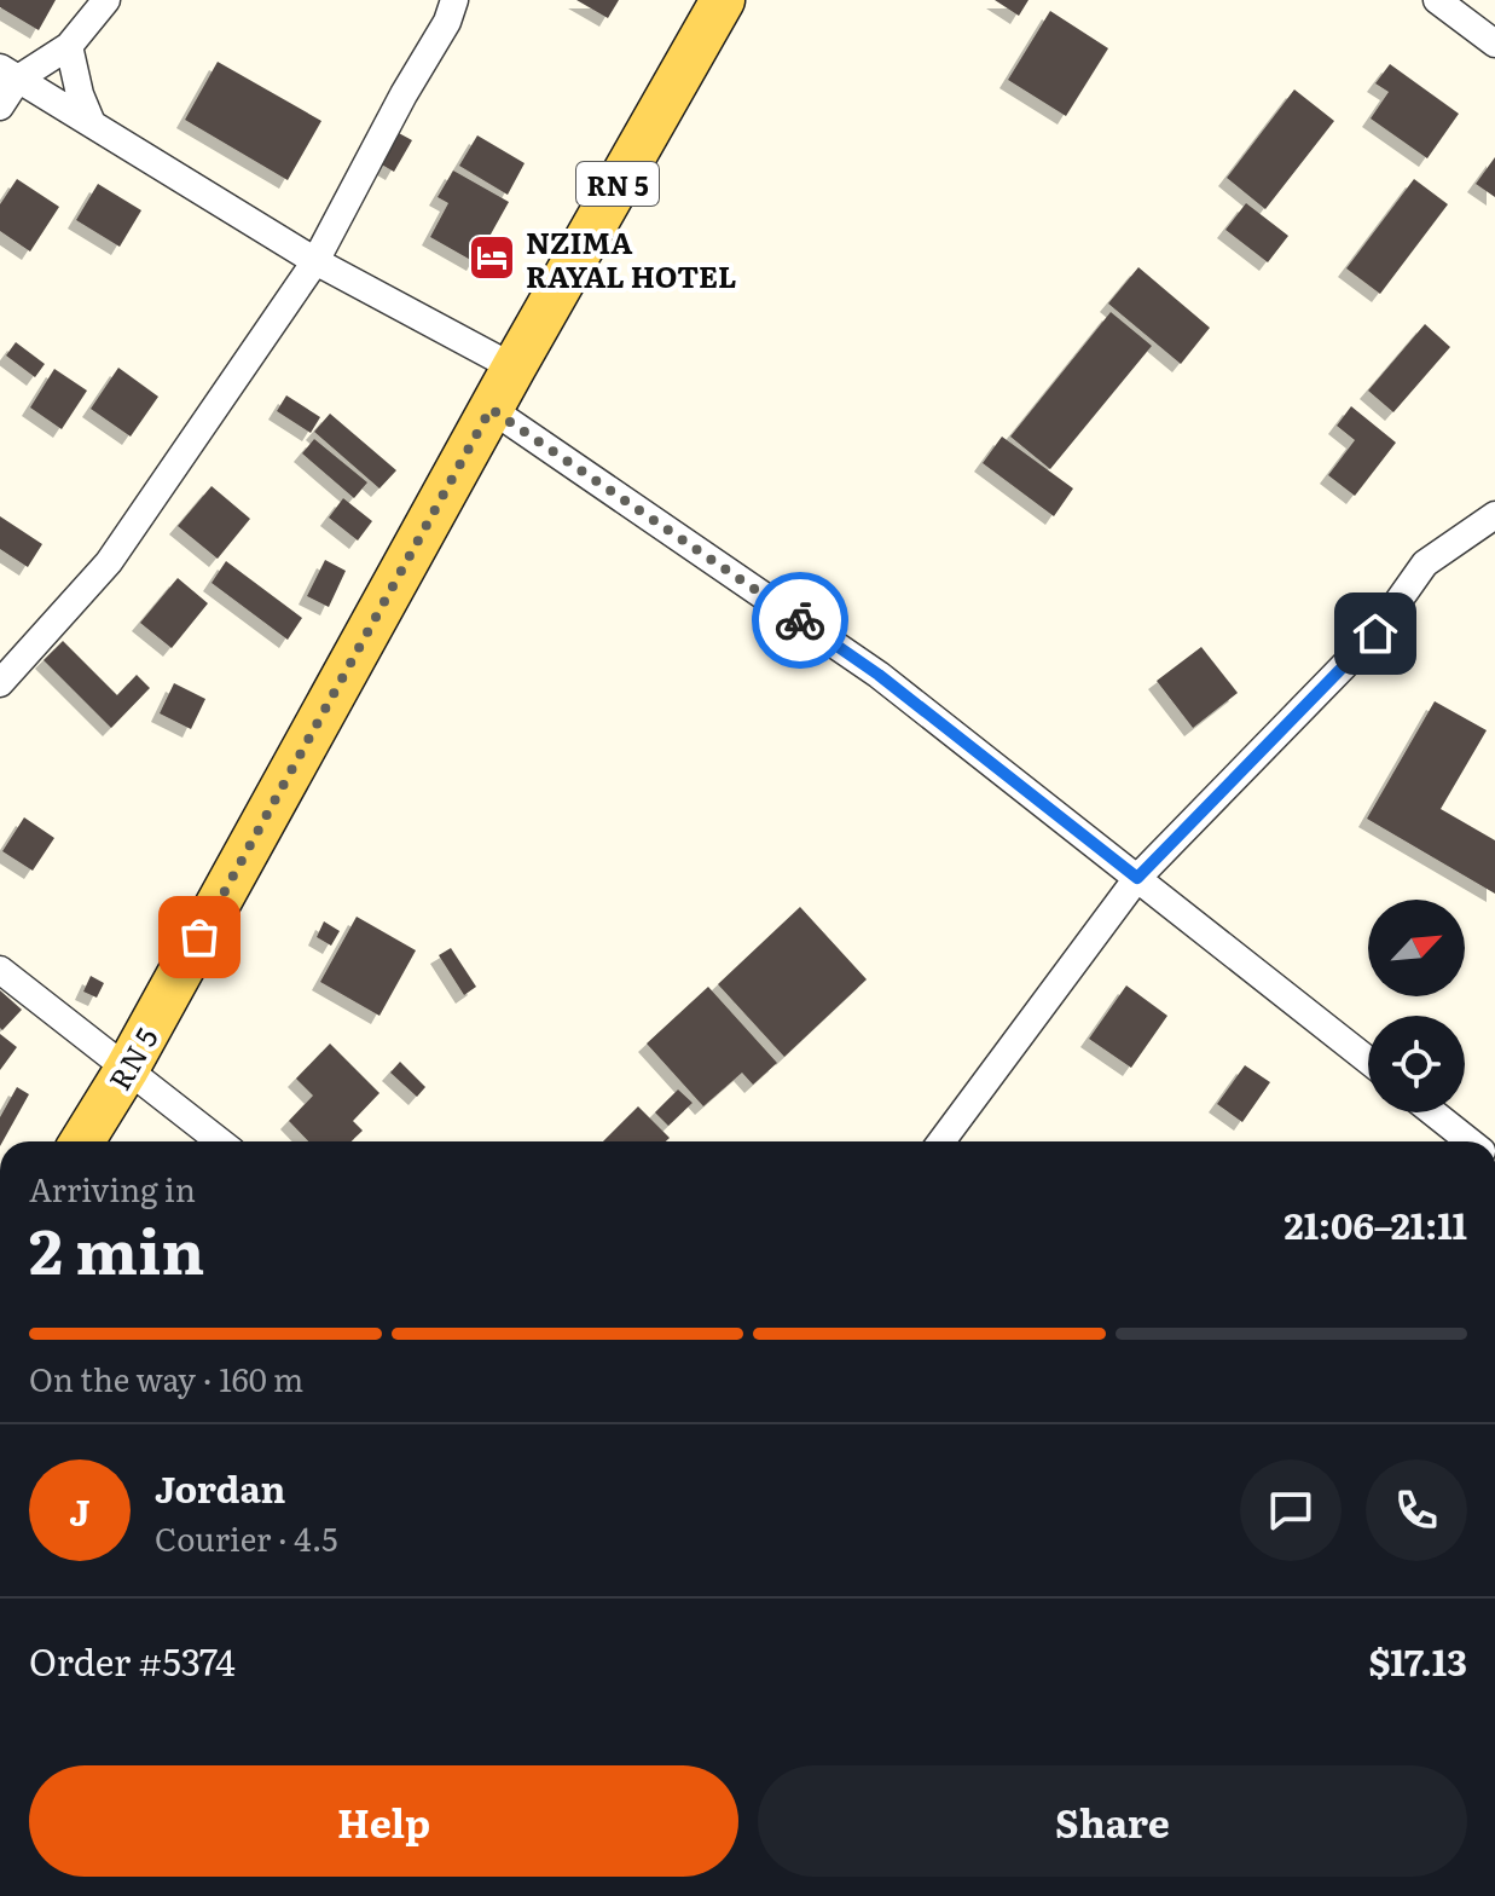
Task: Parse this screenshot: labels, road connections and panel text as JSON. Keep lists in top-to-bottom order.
{
  "streets": {
    "main road": ["RN 5"]
  },
  "places": {
    "hotel": ["NZIMA RAYAL HOTEL"]
  },
  "north": "top right",
  "page": {
    "heading": ["2 min", "Arriving in", "21:06–21:11"],
    "panel": [
      "Jordan",
      "Courier · 4.5",
      "Order #5374",
      "$17.13"
    ],
    "bar": "On the way · 160 m",
    "round": "J",
    "buttons": ["Help", "Share"]
  }
}
